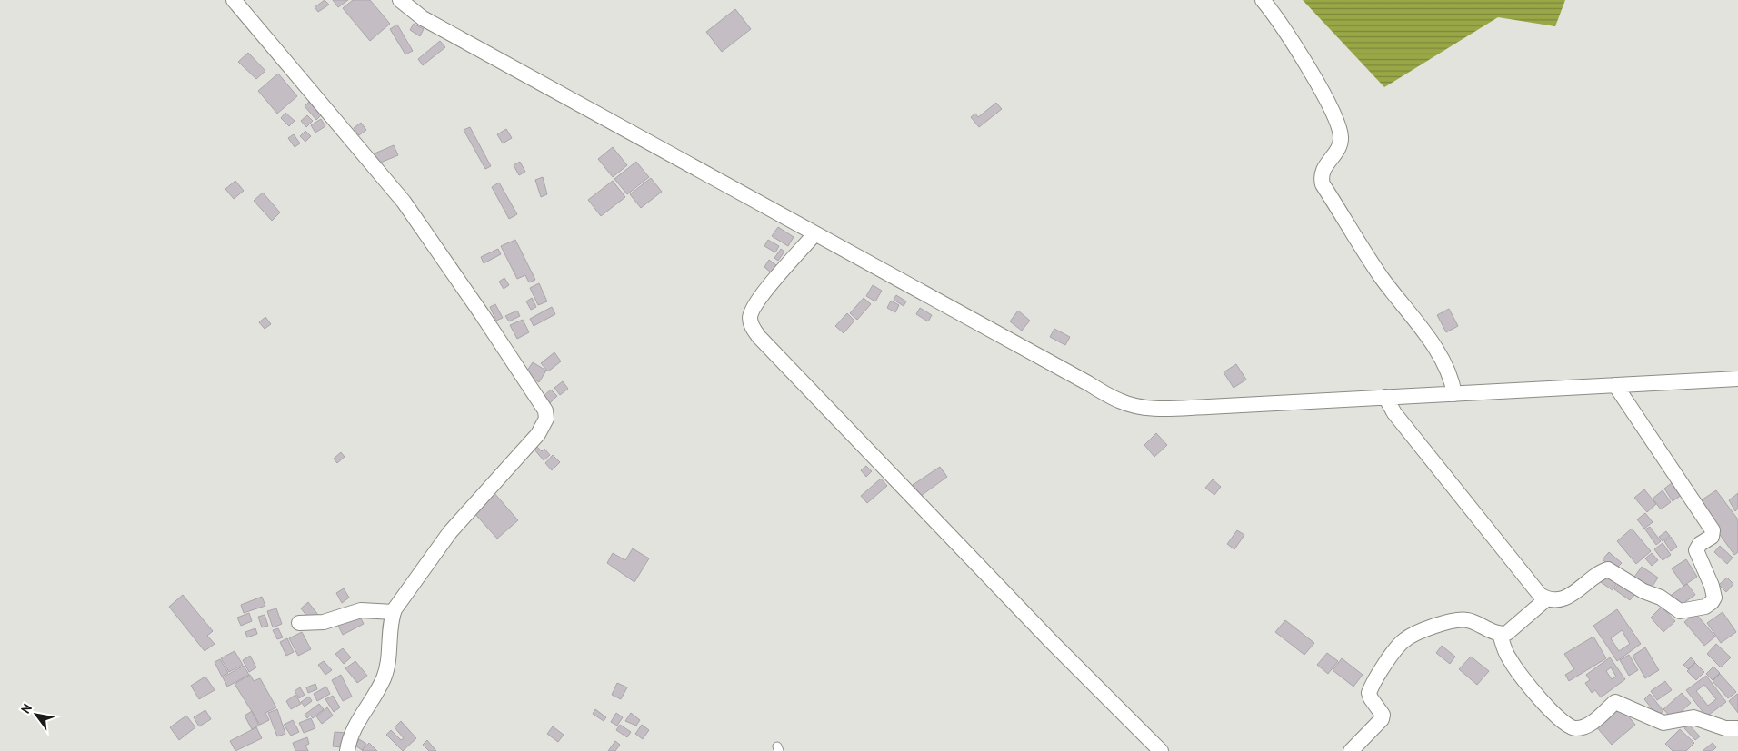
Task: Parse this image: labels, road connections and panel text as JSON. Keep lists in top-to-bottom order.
{
  "north": "top left"
}
